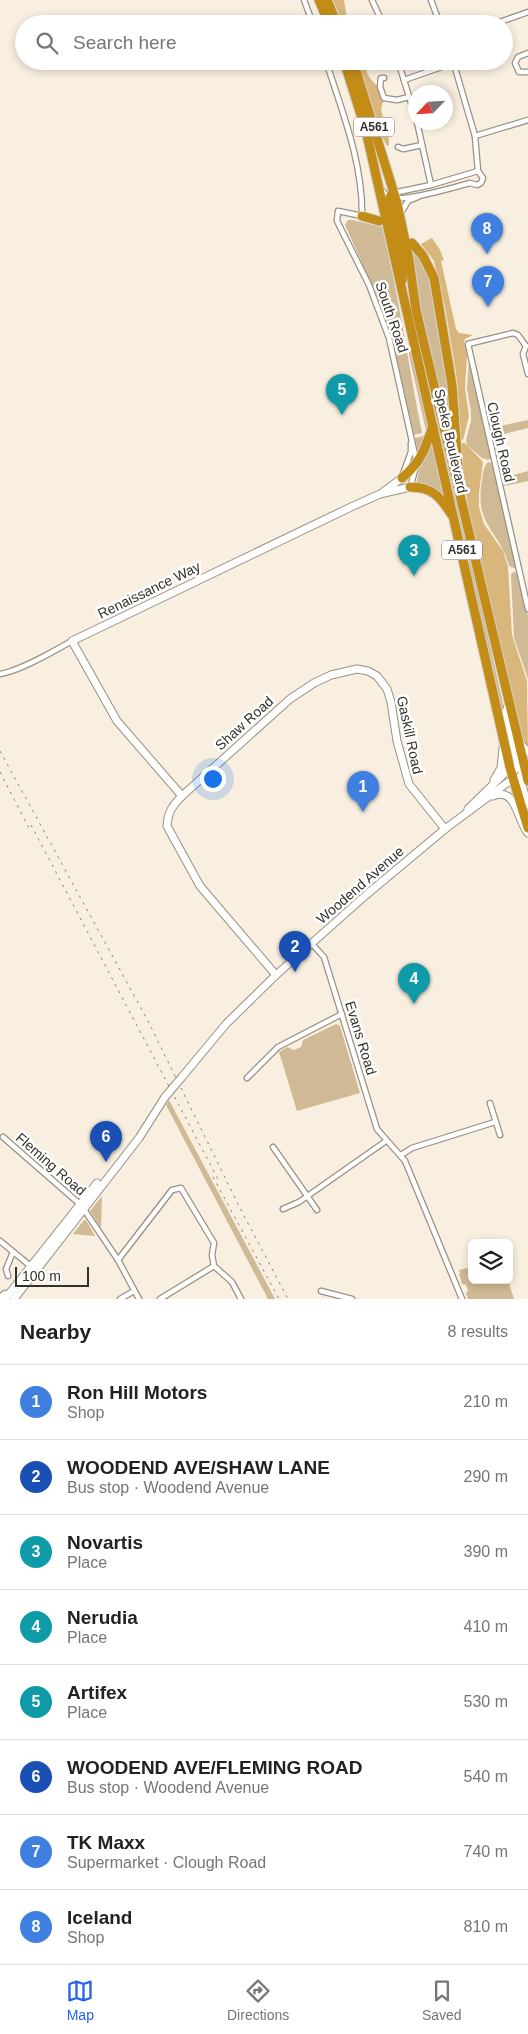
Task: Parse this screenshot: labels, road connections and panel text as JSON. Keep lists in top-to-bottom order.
{
  "streets": {
    "highway": ["A561", "Speke Boulevard"],
    "street": [
      "South Road",
      "Clough Road",
      "Renaissance Way",
      "Shaw Road",
      "Gaskill Road",
      "Woodend Avenue",
      "Evans Road",
      "Fleming Road"
    ]
  },
  "crossings": [
    ["A561", "Speke Boulevard"],
    ["A561", "Woodend Avenue"],
    ["Speke Boulevard", "Woodend Avenue"],
    ["Shaw Road", "Gaskill Road"],
    ["Shaw Road", "Woodend Avenue"],
    ["Gaskill Road", "Woodend Avenue"],
    ["Woodend Avenue", "Evans Road"],
    ["Woodend Avenue", "Fleming Road"]
  ],
  "scale_bar": "100 m",
  "north": "bottom left",
  "page": {
    "search": "Search here",
    "pins": [
      "8",
      "7",
      "5",
      "3",
      "1",
      "2",
      "4",
      "6"
    ],
    "scale": "100 m",
    "heading": ["Nearby", "8 results"],
    "list": [
      {
        "mark": "1",
        "name": "Ron Hill Motors",
        "note": "Shop",
        "value": "210 m"
      },
      {
        "mark": "2",
        "name": "WOODEND AVE/SHAW LANE",
        "note": "Bus stop · Woodend Avenue",
        "value": "290 m"
      },
      {
        "mark": "3",
        "name": "Novartis",
        "note": "Place",
        "value": "390 m"
      },
      {
        "mark": "4",
        "name": "Nerudia",
        "note": "Place",
        "value": "410 m"
      },
      {
        "mark": "5",
        "name": "Artifex",
        "note": "Place",
        "value": "530 m"
      },
      {
        "mark": "6",
        "name": "WOODEND AVE/FLEMING ROAD",
        "note": "Bus stop · Woodend Avenue",
        "value": "540 m"
      },
      {
        "mark": "7",
        "name": "TK Maxx",
        "note": "Supermarket · Clough Road",
        "value": "740 m"
      },
      {
        "mark": "8",
        "name": "Iceland",
        "note": "Shop",
        "value": "810 m"
      }
    ],
    "nav": ["Map", "Directions", "Saved"]
  }
}
